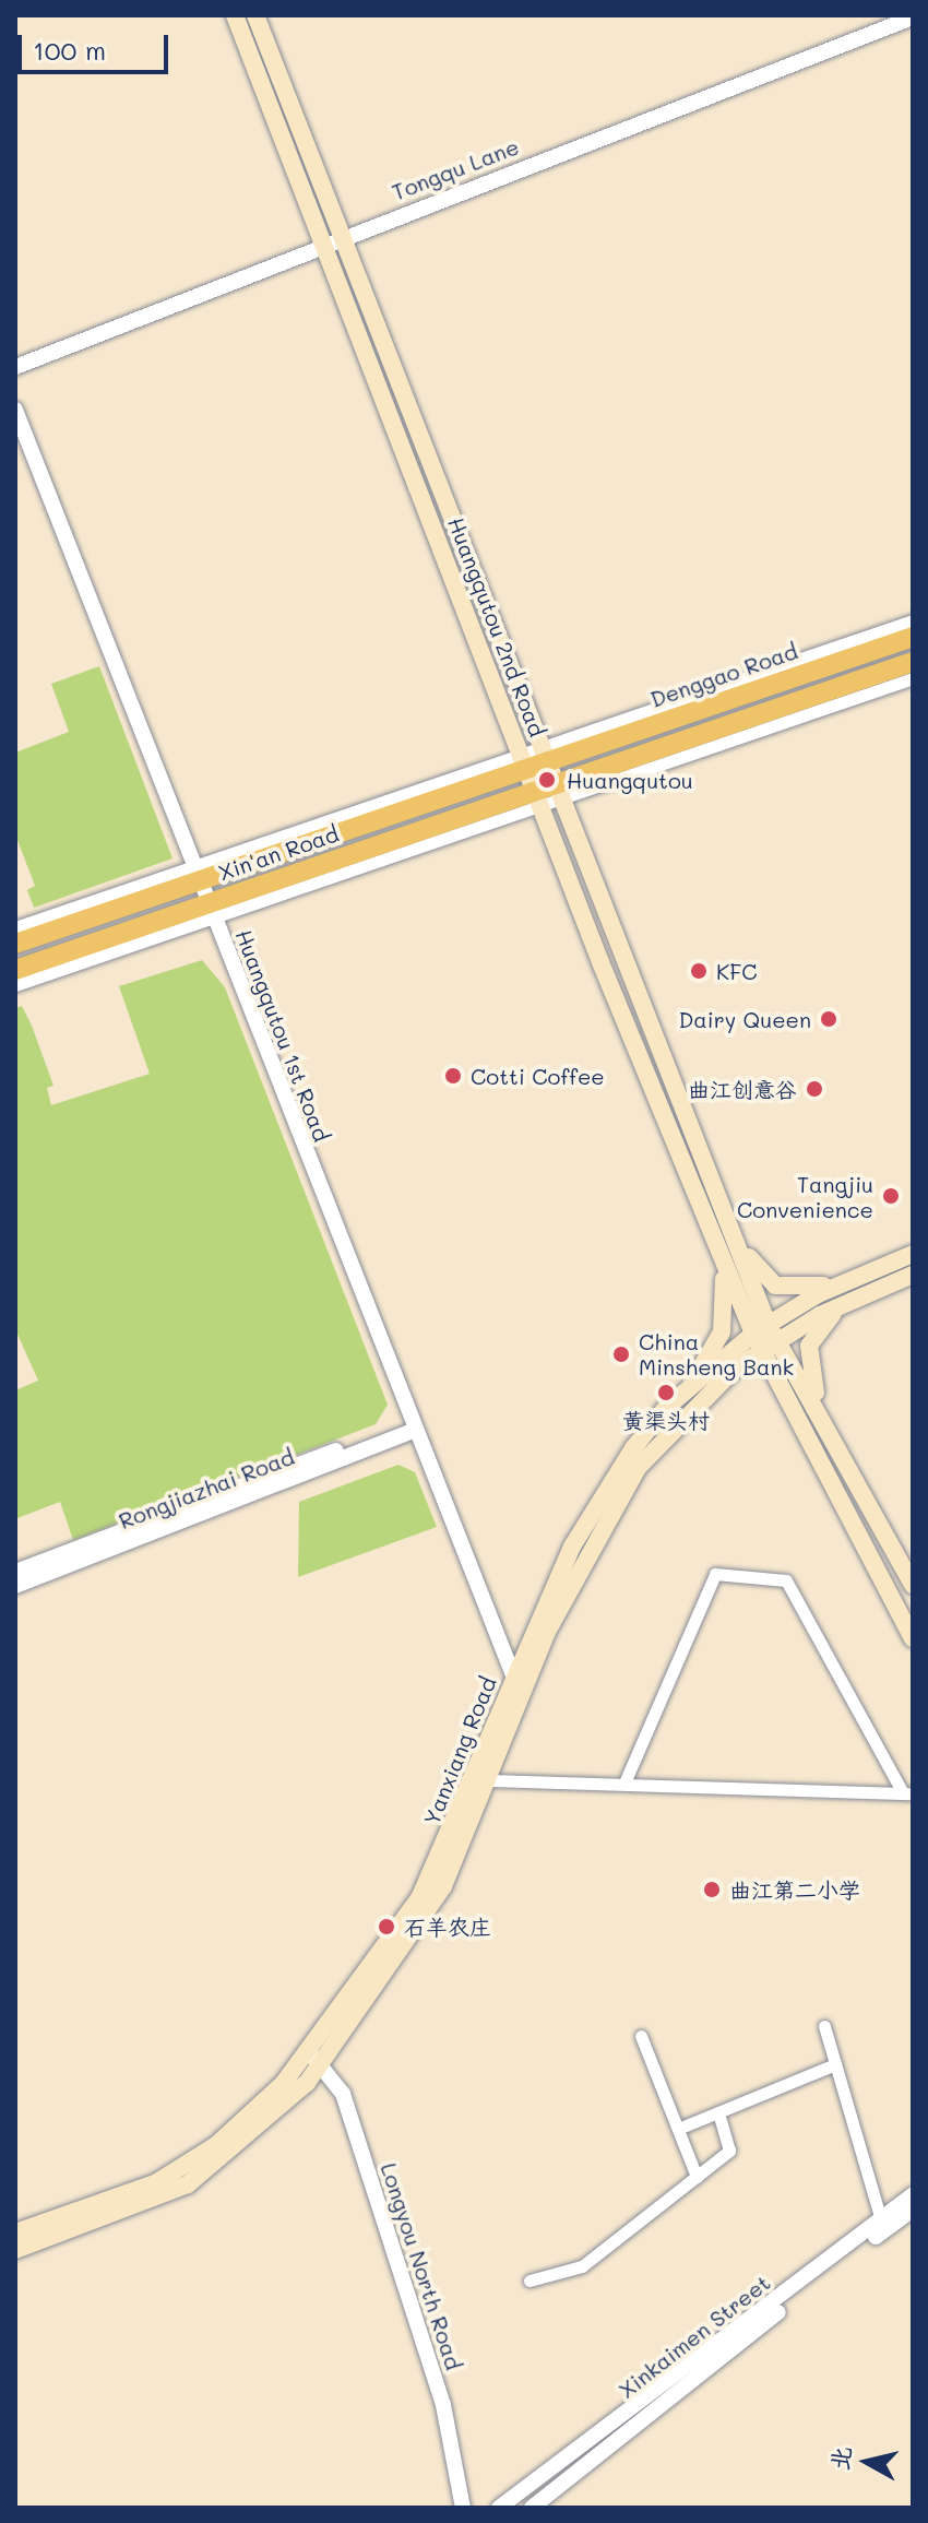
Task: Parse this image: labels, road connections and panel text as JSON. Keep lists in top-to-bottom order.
{
  "streets": {
    "main road": [
      "Huangqutou 2nd Road",
      "Denggao Road",
      "Xin'an Road",
      "Yanxiang Road"
    ],
    "street": [
      "Tongqu Lane",
      "Huangqutou 1st Road",
      "Rongjiazhai Road",
      "Longyou North Road",
      "Xinkaimen Street"
    ]
  },
  "crossings": [
    ["Tongqu Lane", "Huangqutou 2nd Road"],
    ["Huangqutou 2nd Road", "Denggao Road"],
    ["Huangqutou 2nd Road", "Xin'an Road"],
    ["Huangqutou 2nd Road", "Yanxiang Road"],
    ["Denggao Road", "Xin'an Road"],
    ["Xin'an Road", "Huangqutou 1st Road"],
    ["Huangqutou 1st Road", "Rongjiazhai Road"],
    ["Huangqutou 1st Road", "Yanxiang Road"],
    ["Yanxiang Road", "Longyou North Road"]
  ],
  "places": [
    "Huangqutou",
    "KFC",
    "Dairy Queen",
    "Cotti Coffee",
    "曲江创意谷",
    "Tangjiu Convenience",
    "China Minsheng Bank",
    "黄渠头村",
    "曲江第二小学",
    "石羊农庄"
  ],
  "scale_bar": "100 m",
  "north": "left"
}
